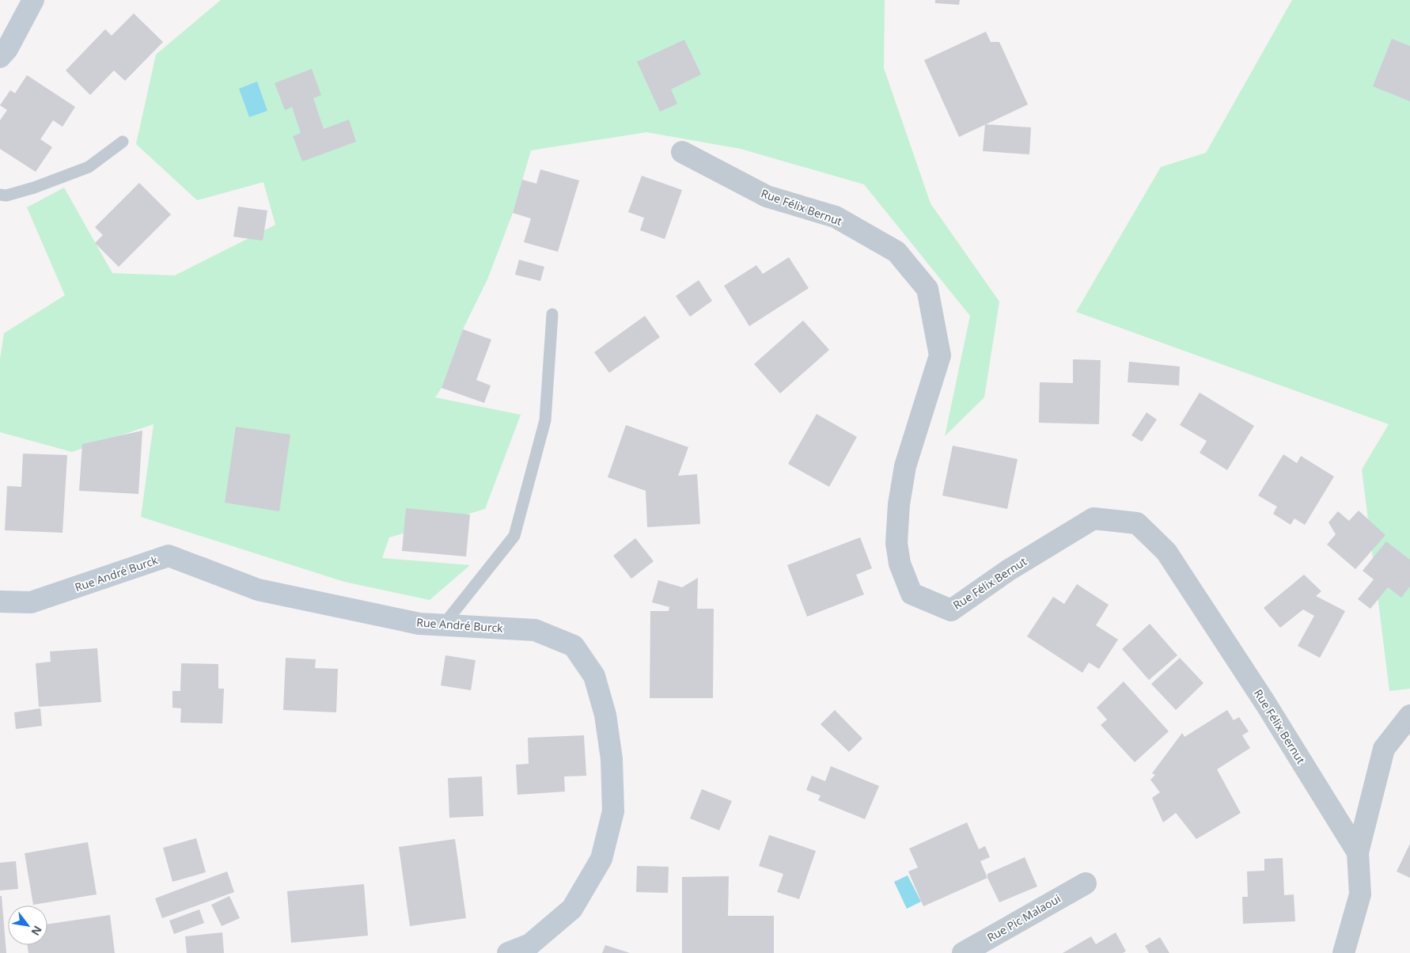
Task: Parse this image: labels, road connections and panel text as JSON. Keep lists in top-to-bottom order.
{
  "streets": {
    "street": ["Rue Félix Bernut", "Rue André Burck", "Rue Pic Malaoui"]
  },
  "north": "bottom right"
}
